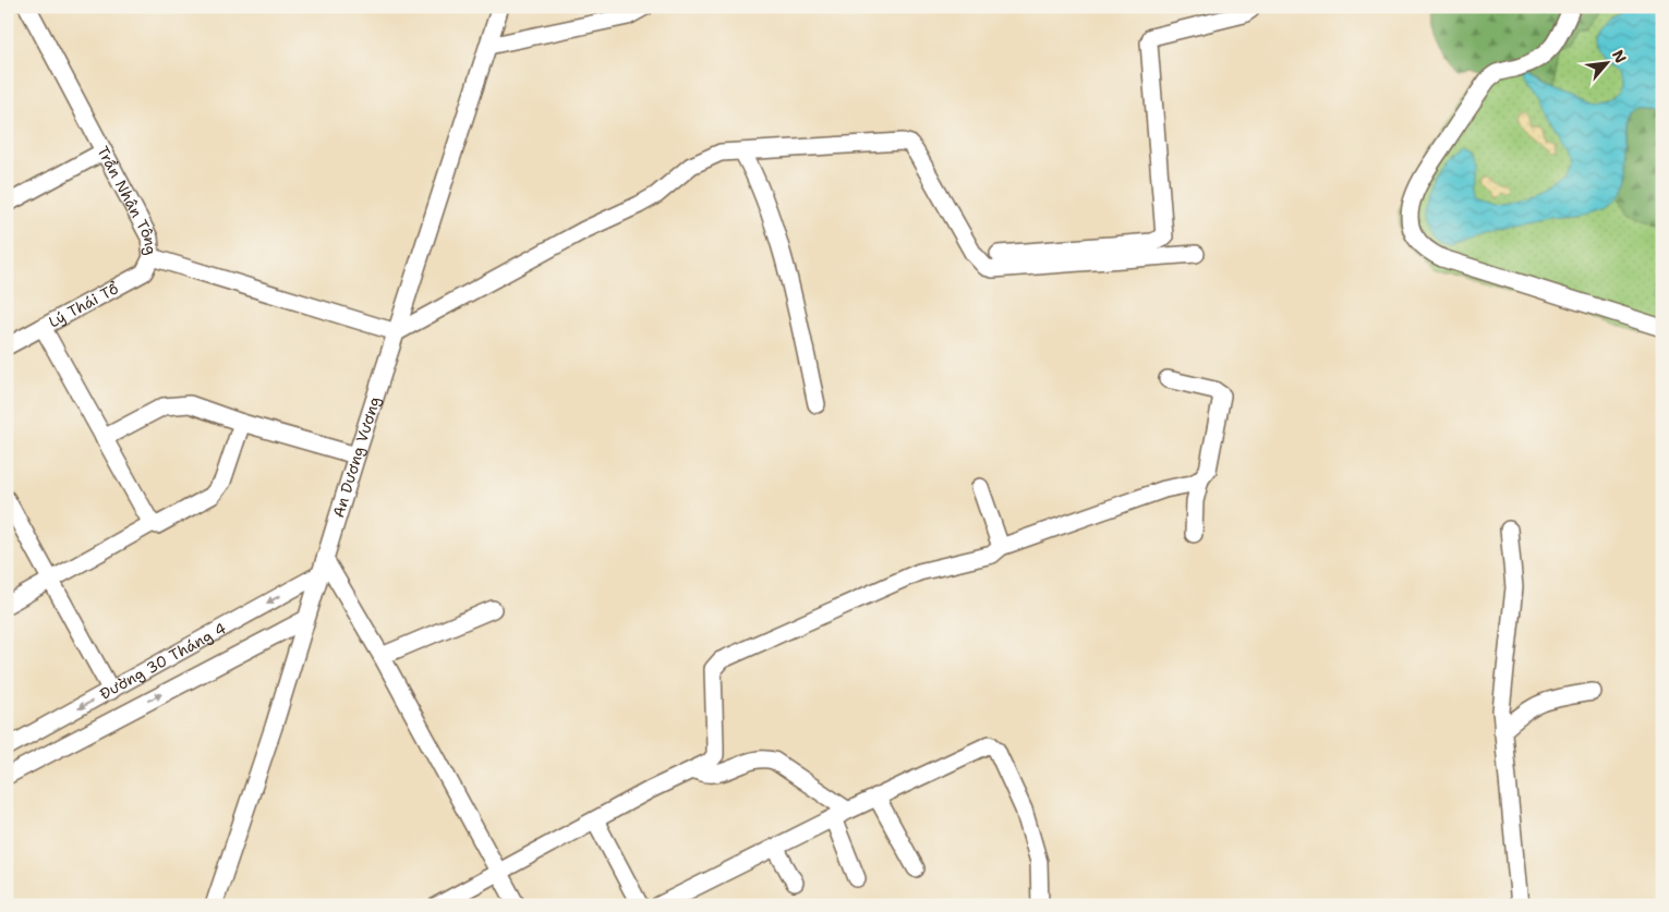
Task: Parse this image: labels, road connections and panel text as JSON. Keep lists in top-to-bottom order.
{
  "streets": {
    "street": [
      "Trần Nhân Tông",
      "Lý Thái Tổ",
      "An Dương Vương",
      "Đường 30 Tháng 4"
    ]
  },
  "crossings": [
    ["Trần Nhân Tông", "Lý Thái Tổ"],
    ["Trần Nhân Tông", "An Dương Vương"],
    ["An Dương Vương", "Đường 30 Tháng 4"]
  ],
  "north": "top right"
}
